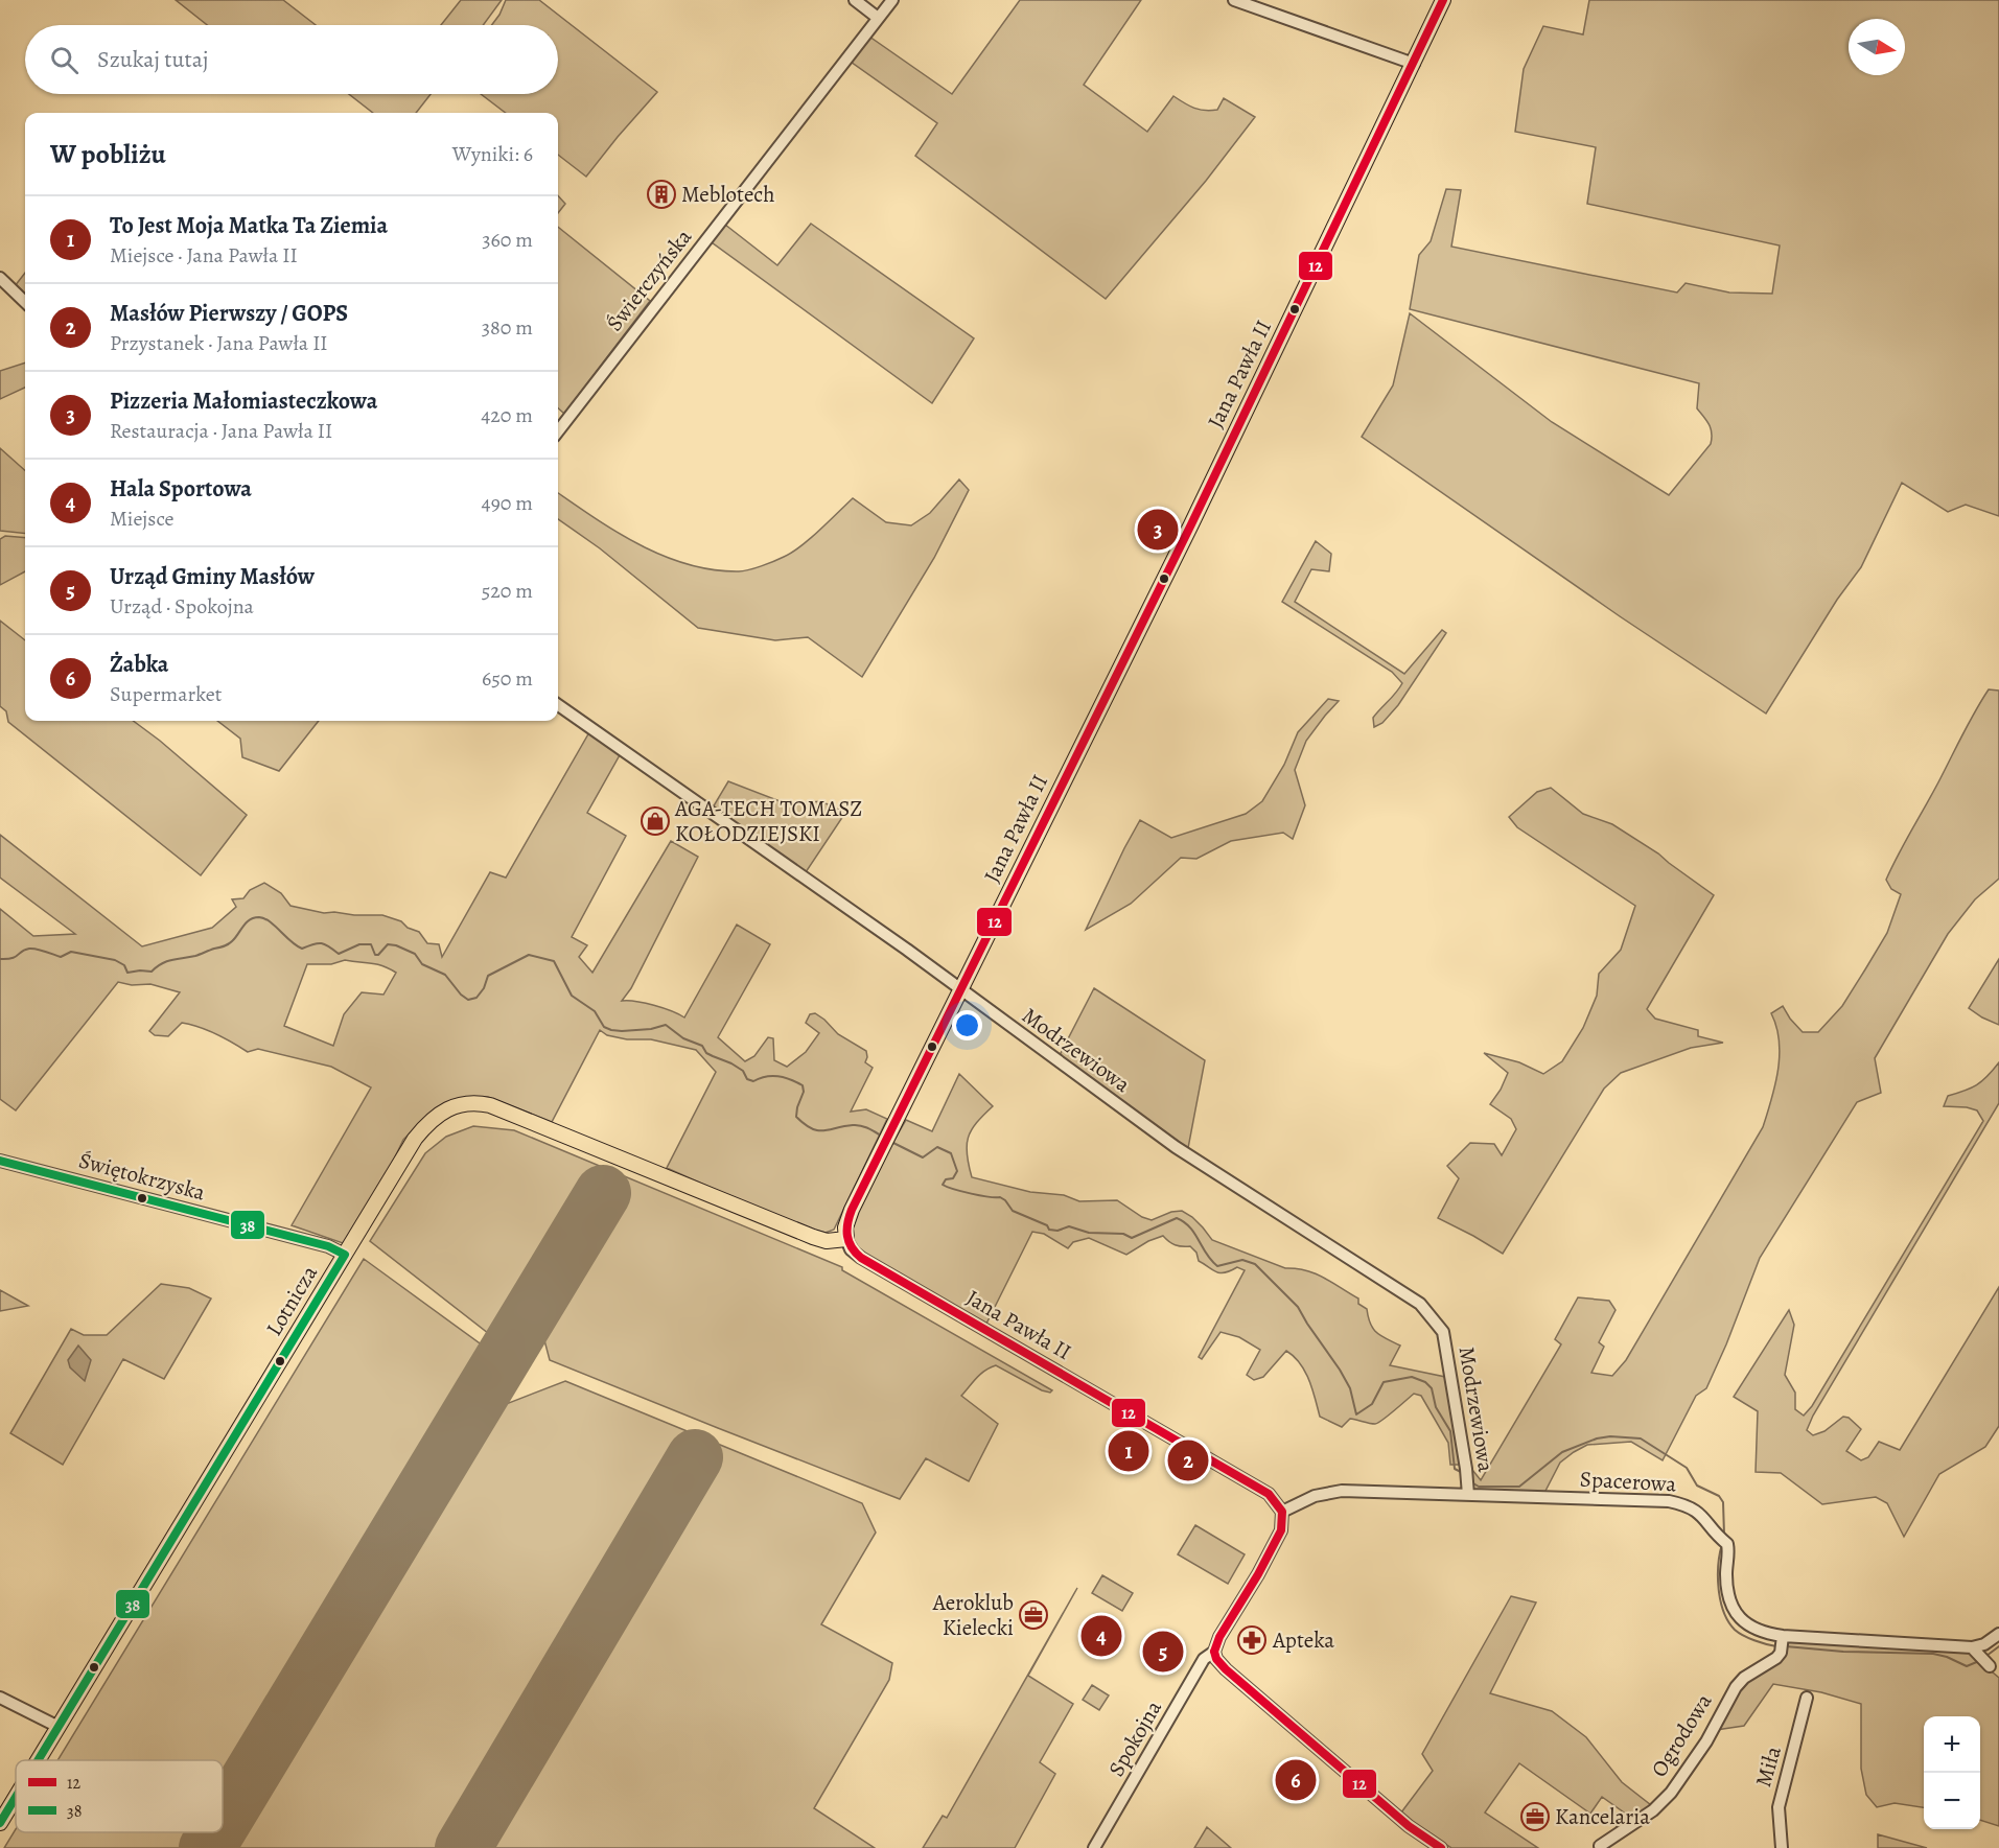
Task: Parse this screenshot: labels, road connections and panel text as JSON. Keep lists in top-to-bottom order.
{
  "streets": {
    "main road": ["Jana Pawła II", "Lotnicza"],
    "street": [
      "Świerczyńska",
      "Modrzewiowa",
      "Świętokrzyska",
      "Spacerowa",
      "Ogrodowa",
      "Spokojna",
      "Miła"
    ]
  },
  "crossings": [
    ["Jana Pawła II", "Modrzewiowa"],
    ["Jana Pawła II", "Lotnicza"],
    ["Jana Pawła II", "Spacerowa"],
    ["Modrzewiowa", "Spacerowa"],
    ["Świętokrzyska", "Lotnicza"],
    ["Spacerowa", "Ogrodowa"]
  ],
  "places": {
    "building": ["Meblotech"],
    "shop": ["AGA-TECH TOMASZ KOŁODZIEJSKI"],
    "office": ["Aeroklub Kielecki", "Kancelaria"],
    "pharmacy": ["Apteka"]
  },
  "lines": ["transit line 12", "transit line 38"],
  "legend": ["12", "38"],
  "north": "right",
  "page": {
    "search": "Szukaj tutaj",
    "heading": ["W pobliżu", "Wyniki: 6"],
    "list": [
      {
        "mark": "1",
        "name": "To Jest Moja Matka Ta Ziemia",
        "note": "Miejsce · Jana Pawła II",
        "value": "360 m"
      },
      {
        "mark": "2",
        "name": "Masłów Pierwszy / GOPS",
        "note": "Przystanek · Jana Pawła II",
        "value": "380 m"
      },
      {
        "mark": "3",
        "name": "Pizzeria Małomiasteczkowa",
        "note": "Restauracja · Jana Pawła II",
        "value": "420 m"
      },
      {
        "mark": "4",
        "name": "Hala Sportowa",
        "note": "Miejsce",
        "value": "490 m"
      },
      {
        "mark": "5",
        "name": "Urząd Gminy Masłów",
        "note": "Urząd · Spokojna",
        "value": "520 m"
      },
      {
        "mark": "6",
        "name": "Żabka",
        "note": "Supermarket",
        "value": "650 m"
      }
    ],
    "pins": [
      "3",
      "1",
      "2",
      "4",
      "5",
      "6"
    ],
    "map_buttons": ["+", "−"]
  }
}
